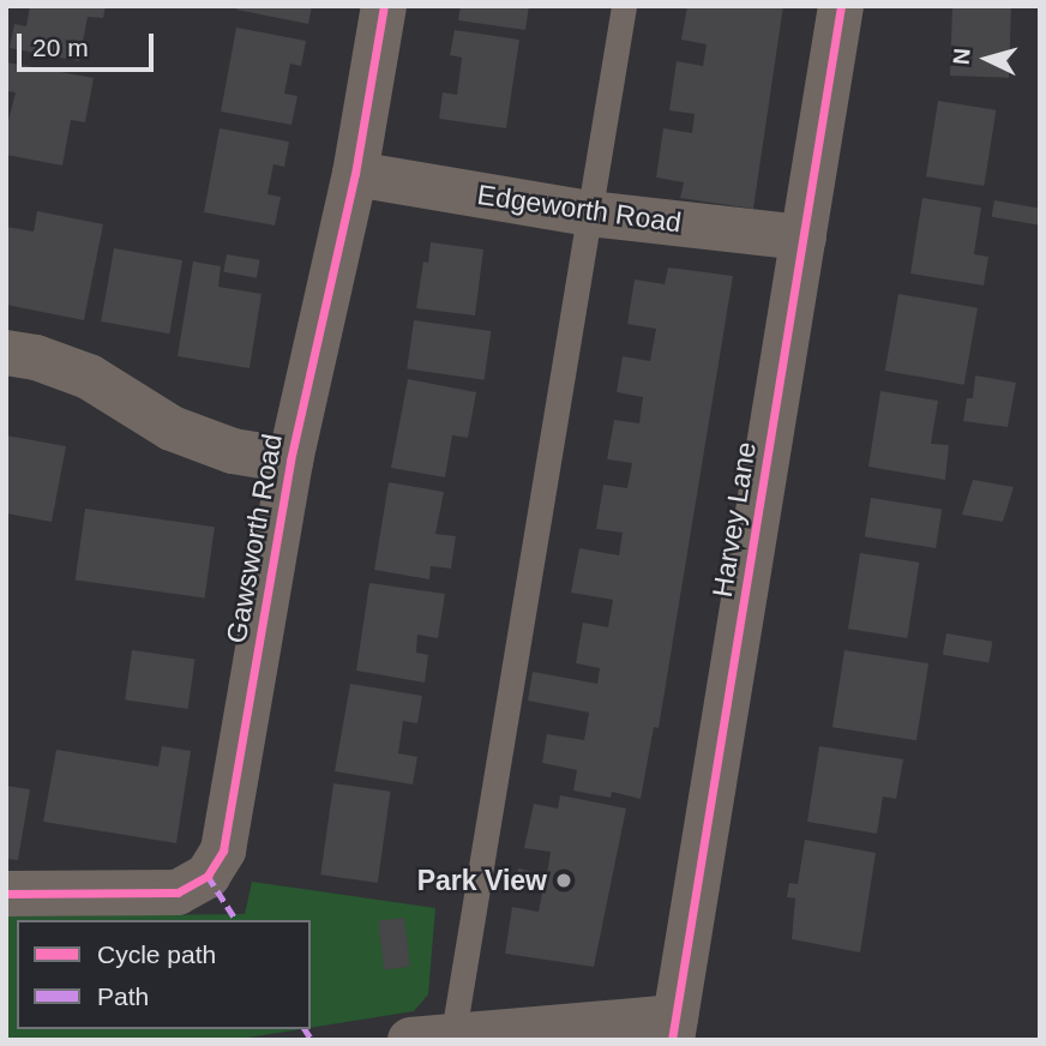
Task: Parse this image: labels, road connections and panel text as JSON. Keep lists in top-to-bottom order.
{
  "streets": {
    "street": ["Edgeworth Road", "Harvey Lane", "Gawsworth Road"]
  },
  "crossings": [
    ["Edgeworth Road", "Harvey Lane"],
    ["Edgeworth Road", "Gawsworth Road"]
  ],
  "places": ["Park View"],
  "legend": ["Cycle path", "Path"],
  "scale_bar": "20 m",
  "north": "left"
}
